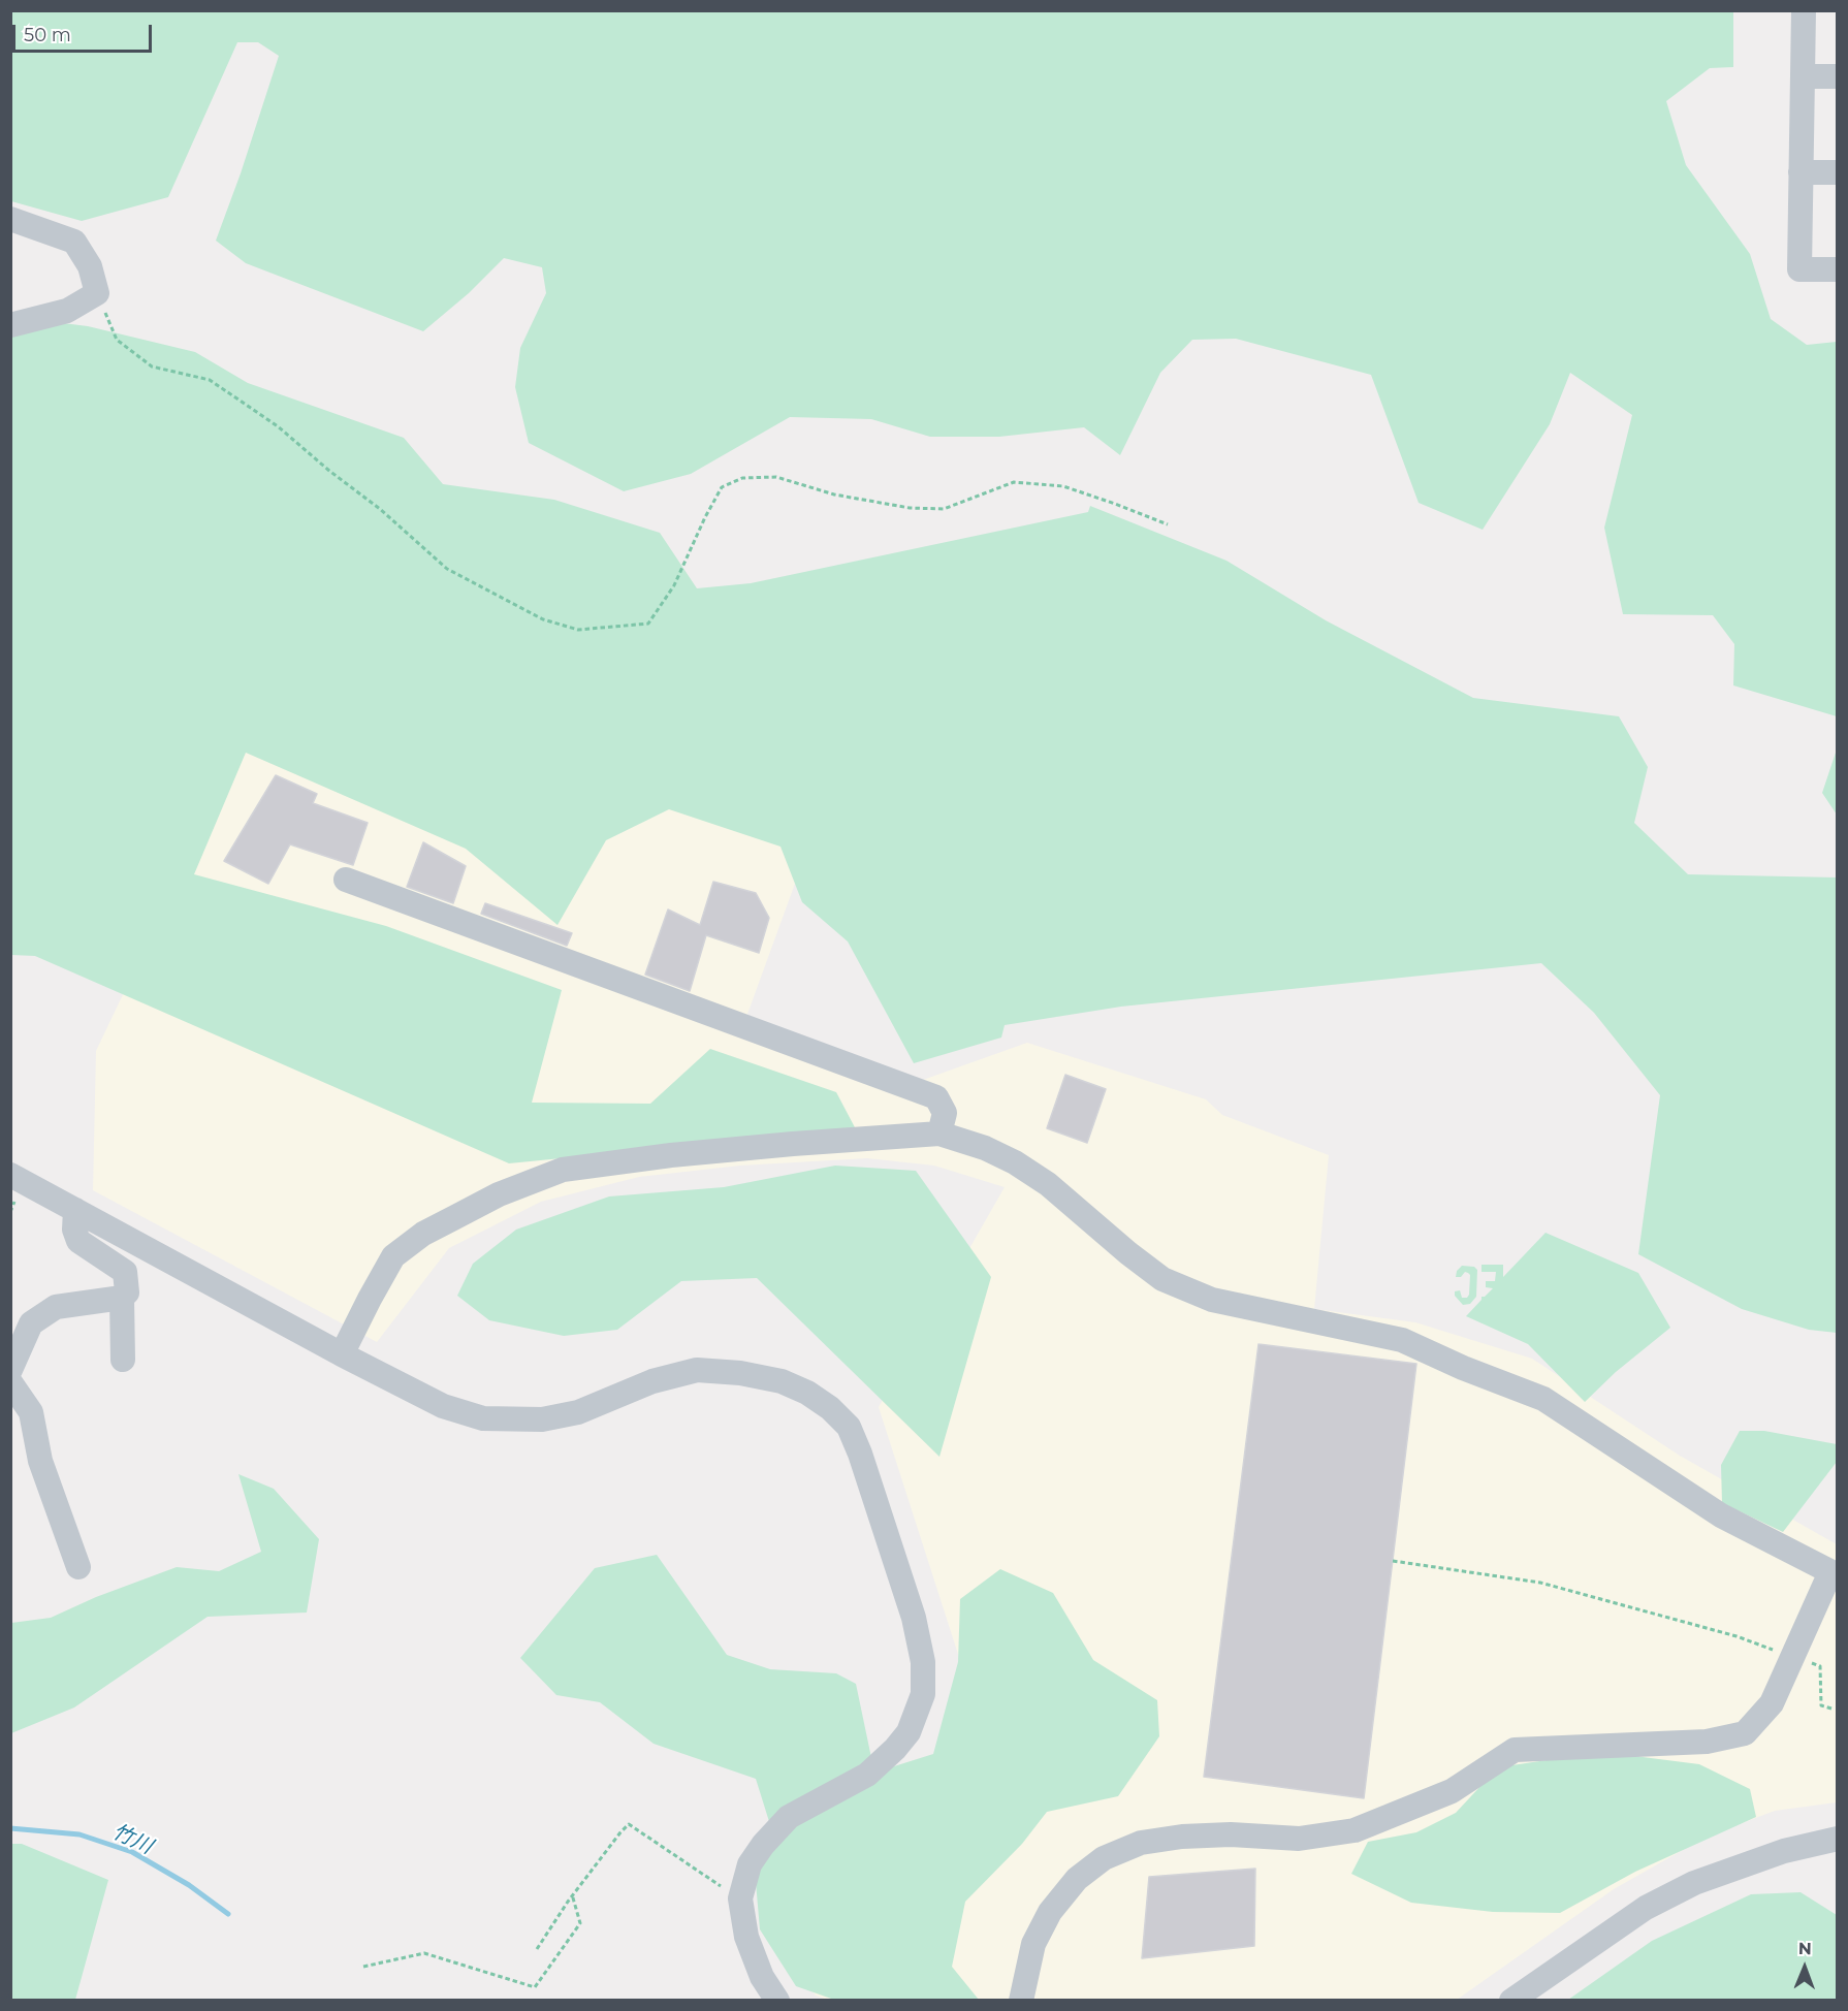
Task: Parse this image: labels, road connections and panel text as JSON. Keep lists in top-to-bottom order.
{
  "water": ["竹川"],
  "scale_bar": "50 m",
  "north": "top"
}
